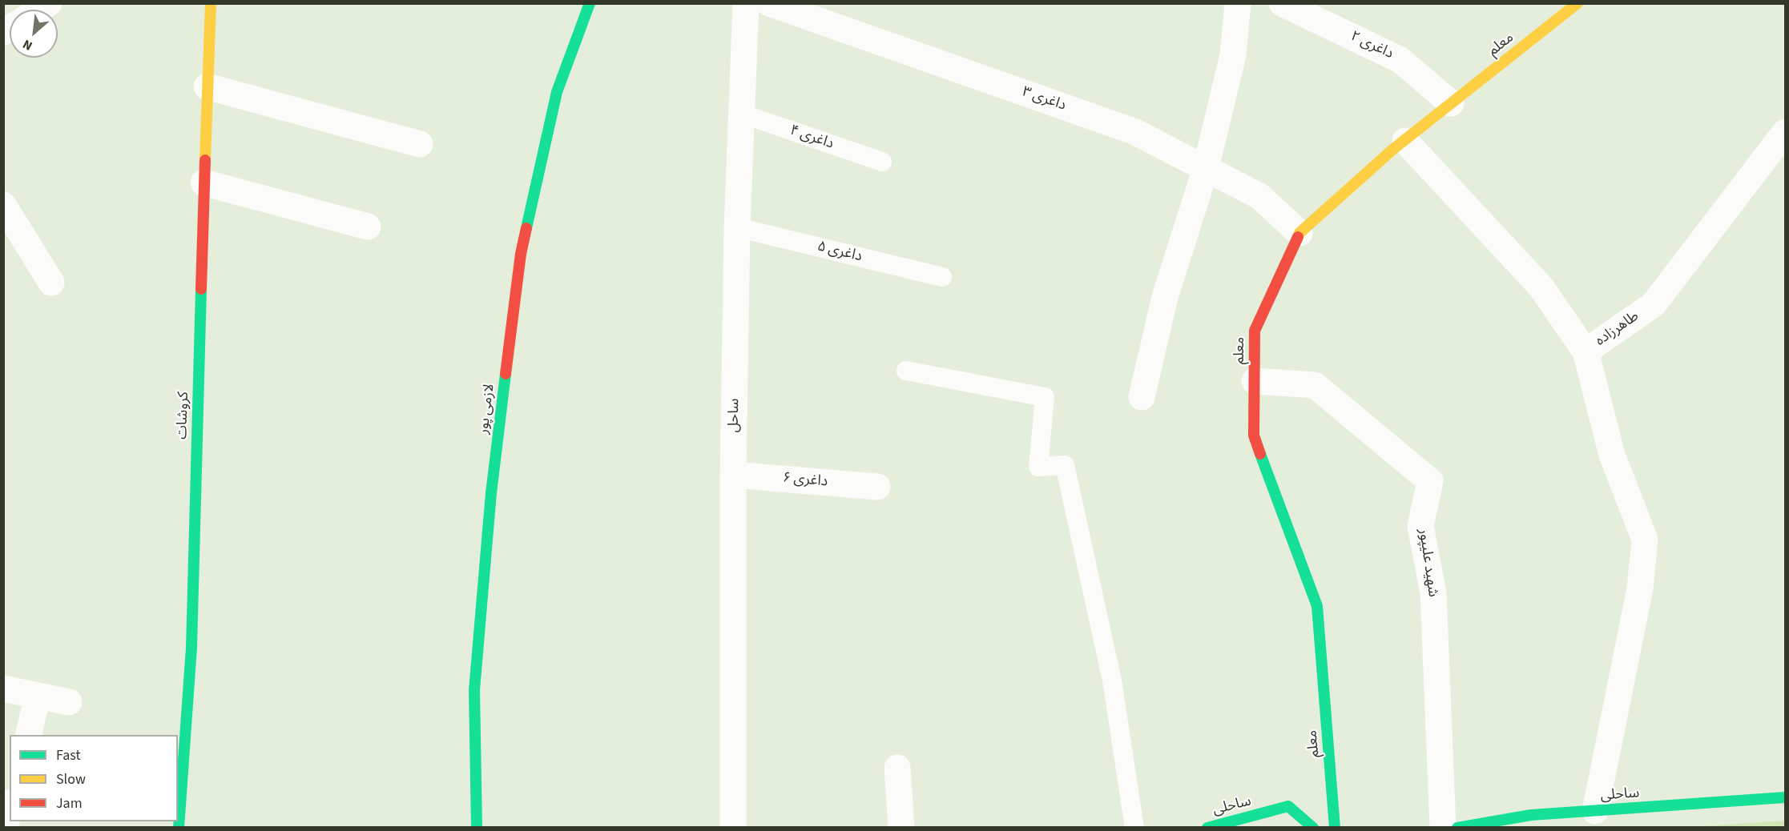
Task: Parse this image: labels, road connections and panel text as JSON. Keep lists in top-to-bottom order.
{
  "streets": {
    "street": [
      "معلم",
      "داغری ۲",
      "داغری ۳",
      "طاهرزاده",
      "لازمی پور",
      "کروشات",
      "ساحل",
      "داغری ۶",
      "شهید علیپور",
      "ساحلی"
    ],
    "lane": ["داغری ۴", "داغری ۵"]
  },
  "crossings": [
    ["معلم", "داغری ۲"],
    ["معلم", "داغری ۳"],
    ["معلم", "طاهرزاده"],
    ["معلم", "شهید علیپور"],
    ["داغری ۴", "ساحل"],
    ["داغری ۵", "ساحل"],
    ["ساحل", "داغری ۶"]
  ],
  "legend": ["Fast", "Slow", "Jam"],
  "north": "bottom left"
}
